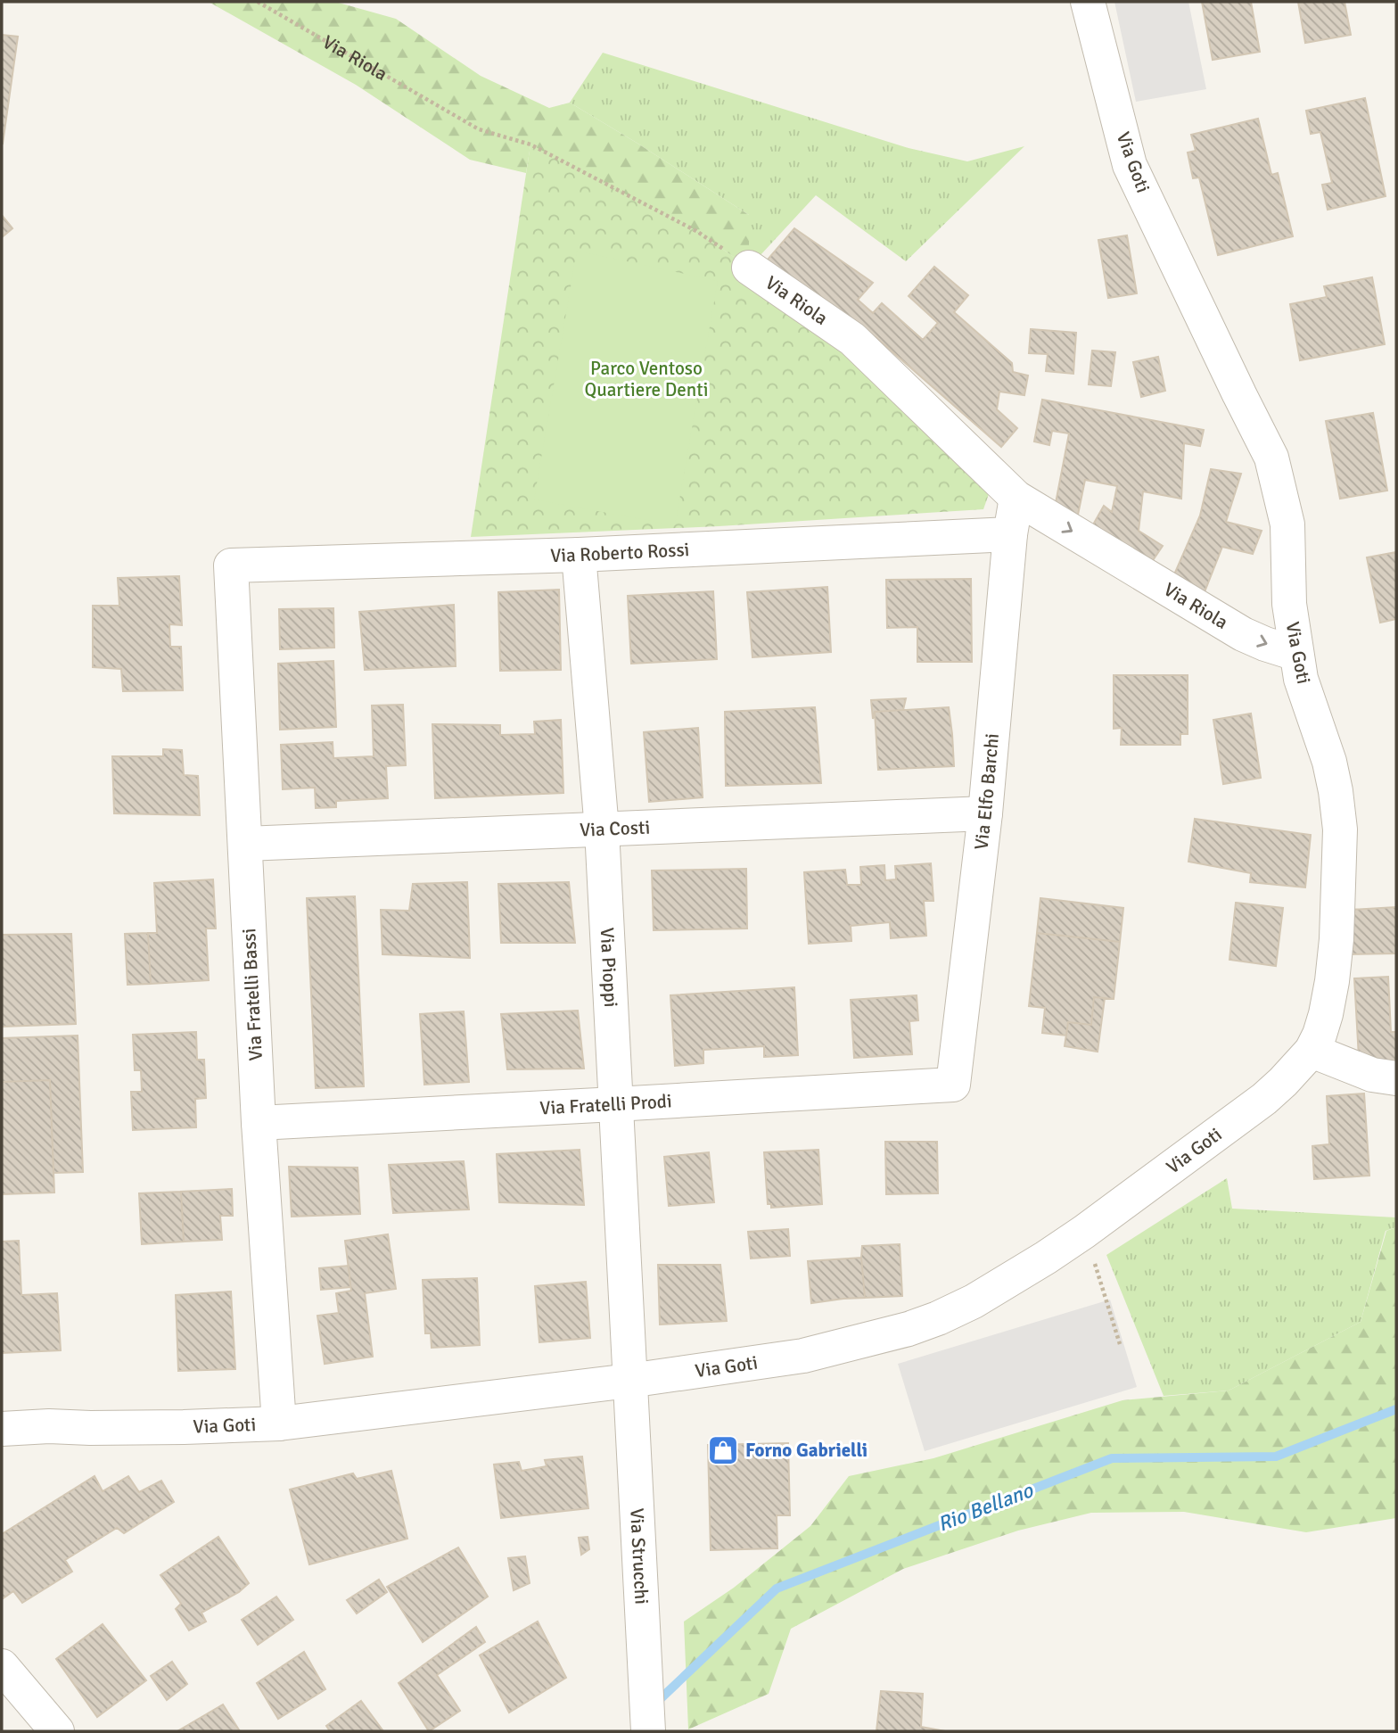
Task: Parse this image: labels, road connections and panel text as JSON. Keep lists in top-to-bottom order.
{
  "streets": {
    "street": [
      "Via Riola",
      "Via Goti",
      "Via Roberto Rossi",
      "Via Elfo Barchi",
      "Via Costi",
      "Via Pioppi",
      "Via Fratelli Bassi",
      "Via Fratelli Prodi",
      "Via Strucchi"
    ]
  },
  "crossings": [
    ["Via Riola", "Via Goti"],
    ["Via Riola", "Via Elfo Barchi"],
    ["Via Goti", "Via Pioppi"],
    ["Via Goti", "Via Fratelli Bassi"],
    ["Via Goti", "Via Strucchi"],
    ["Via Roberto Rossi", "Via Elfo Barchi"],
    ["Via Roberto Rossi", "Via Pioppi"],
    ["Via Roberto Rossi", "Via Fratelli Bassi"],
    ["Via Elfo Barchi", "Via Costi"],
    ["Via Elfo Barchi", "Via Fratelli Prodi"],
    ["Via Costi", "Via Pioppi"],
    ["Via Costi", "Via Fratelli Bassi"],
    ["Via Pioppi", "Via Fratelli Prodi"],
    ["Via Pioppi", "Via Strucchi"],
    ["Via Fratelli Bassi", "Via Fratelli Prodi"]
  ],
  "water": ["Rio Bellano"],
  "parks": ["Parco Ventoso Quartiere Denti"],
  "places": {
    "shop": ["Forno Gabrielli"]
  }
}
